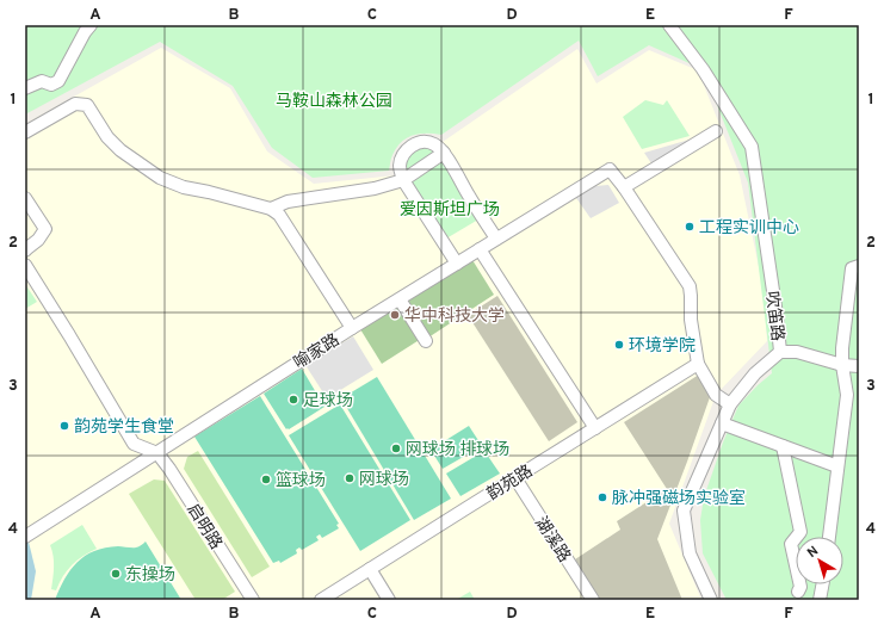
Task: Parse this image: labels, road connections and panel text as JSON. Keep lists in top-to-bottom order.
{
  "streets": {
    "street": [
      "吹笛路",
      "喻家路",
      "韵苑路",
      "启明路",
      "湖溪路"
    ]
  },
  "crossings": [
    ["喻家路", "启明路"],
    ["韵苑路", "湖溪路"]
  ],
  "parks": ["马鞍山森林公园", "爱因斯坦广场"],
  "places": [
    "工程实训中心",
    "华中科技大学",
    "环境学院",
    "足球场",
    "韵苑学生食堂",
    "网球场 排球场",
    "网球场",
    "篮球场",
    "脉冲强磁场实验室",
    "东操场"
  ],
  "north": "top left",
  "grid": {
    "columns": [
      "A",
      "B",
      "C",
      "D",
      "E",
      "F"
    ],
    "rows": [
      "1",
      "2",
      "3",
      "4"
    ]
  }
}
